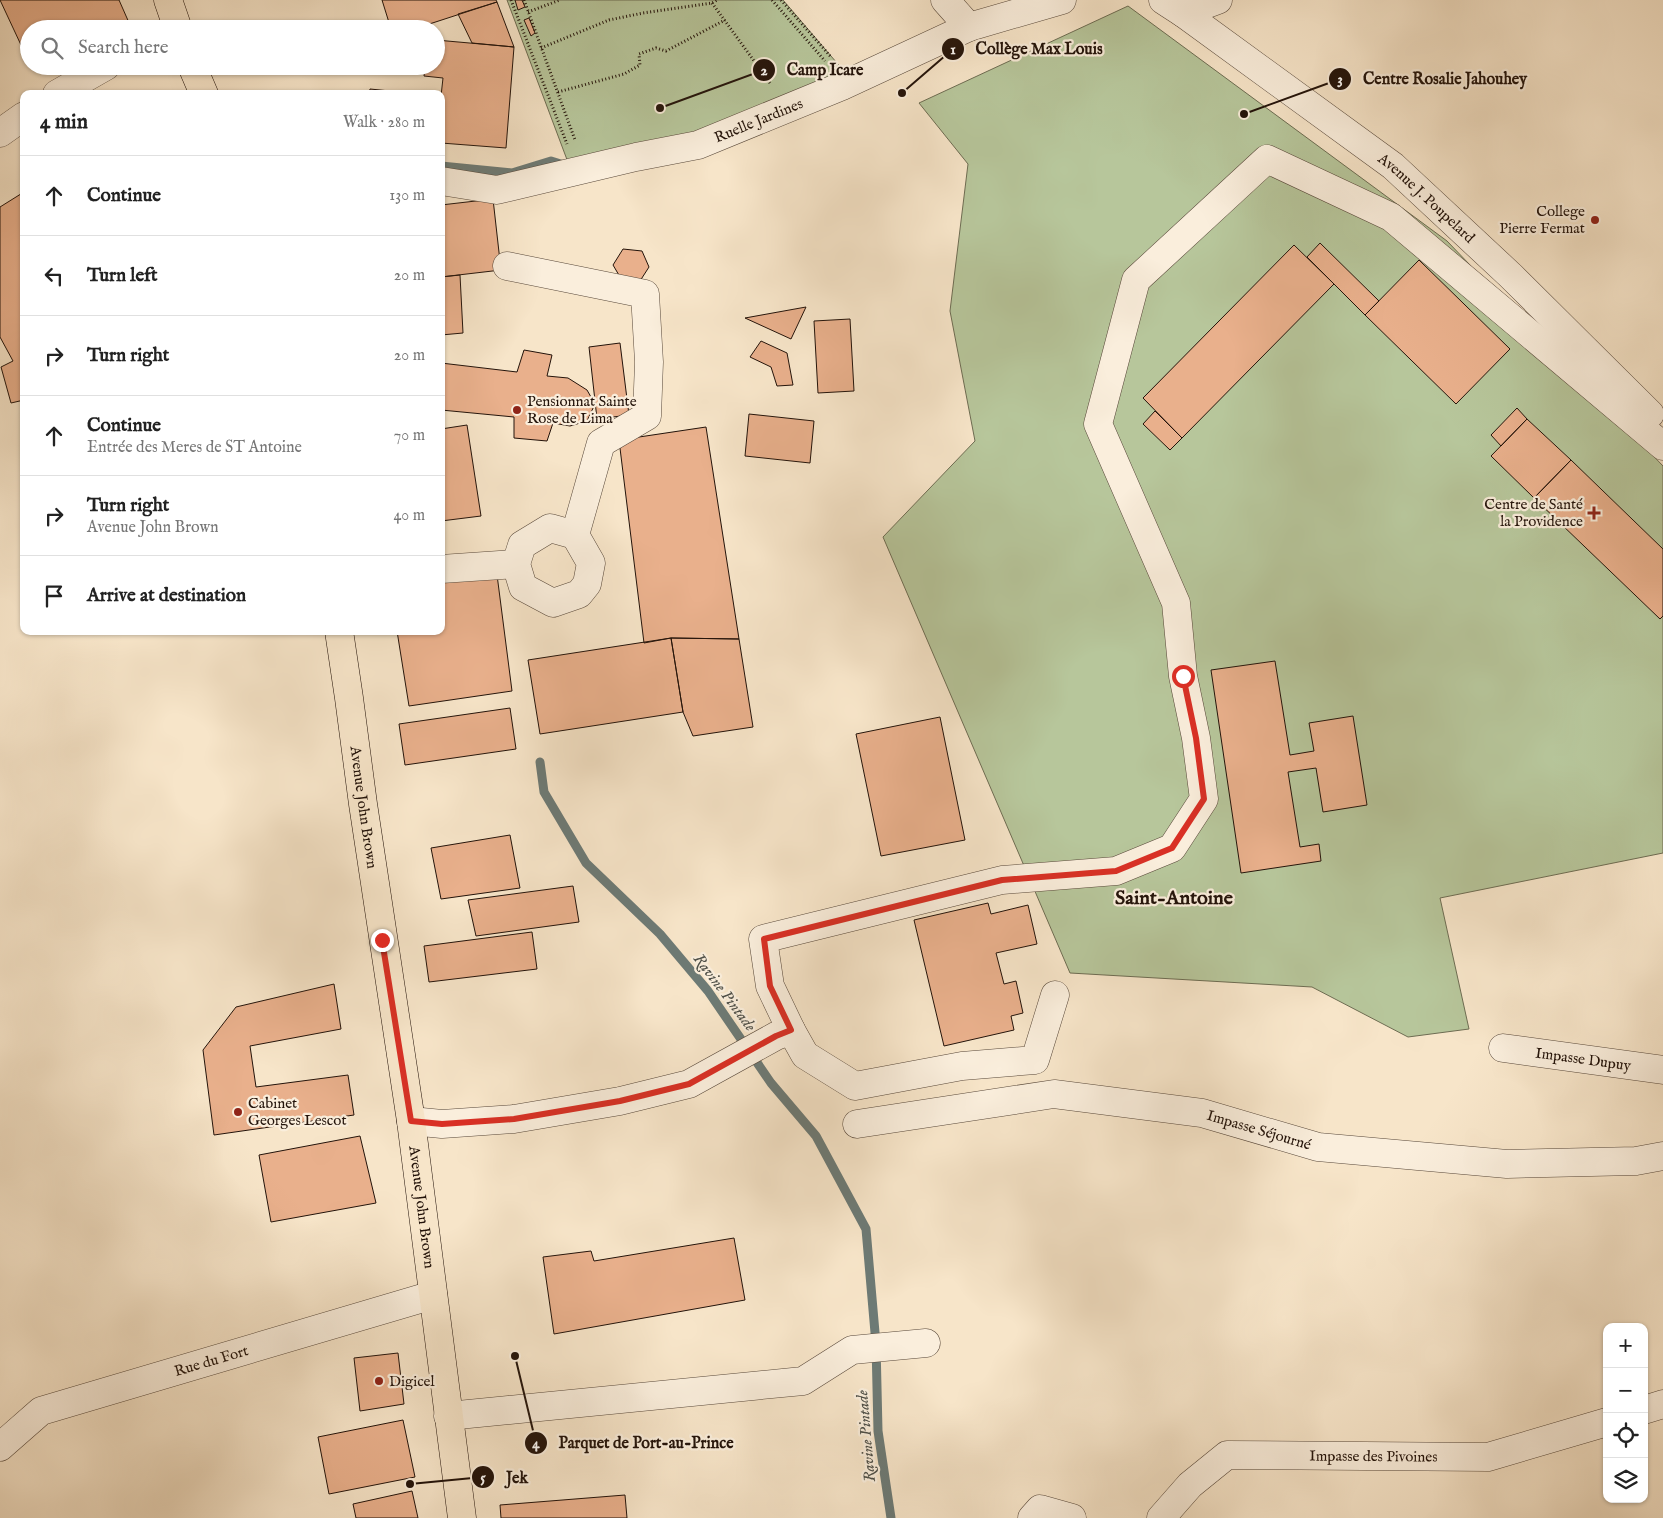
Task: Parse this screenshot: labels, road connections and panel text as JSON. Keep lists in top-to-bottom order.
{
  "streets": {
    "main road": ["Avenue John Brown"],
    "street": [
      "Ruelle Jardines",
      "Avenue J. Poupelard",
      "Impasse Dupuy",
      "Impasse Séjourné",
      "Rue du Fort",
      "Impasse des Pivoines"
    ]
  },
  "crossings": [
    ["Avenue John Brown", "Rue du Fort"]
  ],
  "districts": ["Saint-Antoine"],
  "water": ["Ravine Pintade"],
  "places": {
    "other": [
      "Collège Max Louis",
      "Camp Icare",
      "Centre Rosalie Jahouhey",
      "College Pierre Fermat",
      "Pensionnat Sainte Rose de Lima",
      "Cabinet Georges Lescot",
      "Parquet de Port-au-Prince",
      "Digicel",
      "Jek"
    ],
    "health": ["Centre de Santé la Providence"]
  },
  "page": {
    "search": "Search here",
    "heading": ["4 min", "Walk · 280 m"],
    "list": [
      ["Continue", "130 m"],
      ["Turn left", "20 m"],
      ["Turn right", "20 m"],
      ["Continue", "Entrée des Meres de ST Antoine", "70 m"],
      ["Turn right", "Avenue John Brown", "40 m"],
      "Arrive at destination"
    ],
    "map_buttons": ["+", "−"]
  }
}
